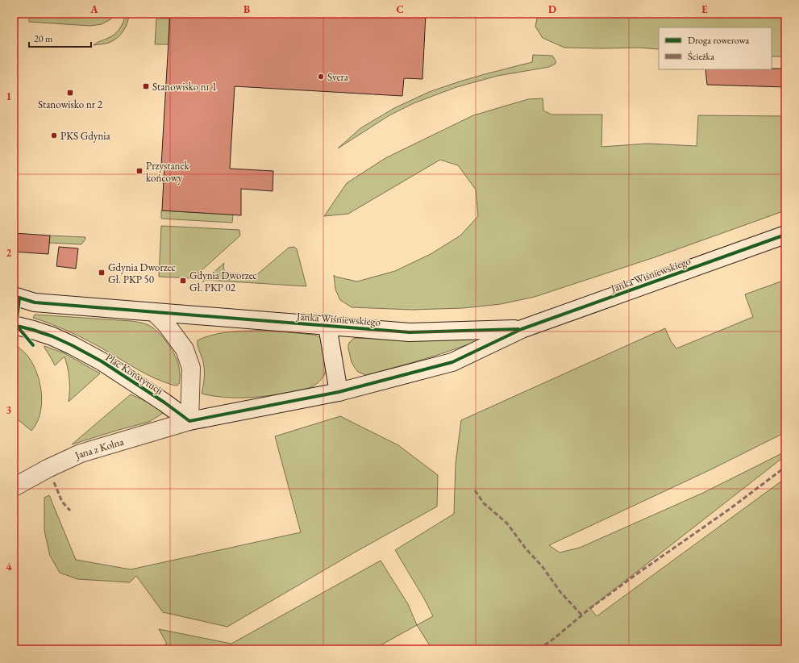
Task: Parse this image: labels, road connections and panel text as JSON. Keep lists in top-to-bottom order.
{
  "streets": {
    "main road": ["Janka Wiśniewskiego", "Plac Konstytucji", "Jana z Kolna"]
  },
  "crossings": [
    ["Janka Wiśniewskiego", "Plac Konstytucji"],
    ["Janka Wiśniewskiego", "Jana z Kolna"],
    ["Plac Konstytucji", "Jana z Kolna"]
  ],
  "places": {
    "other": ["Svera", "PKS Gdynia"],
    "transit": [
      "Stanowisko nr 1",
      "Stanowisko nr 2",
      "Przystanek końcowy",
      "Gdynia Dworzec Gł. PKP 50",
      "Gdynia Dworzec Gł. PKP 02"
    ]
  },
  "legend": ["Droga rowerowa", "Ścieżka"],
  "scale_bar": "20 m",
  "grid": {
    "columns": [
      "A",
      "B",
      "C",
      "D",
      "E"
    ],
    "rows": [
      "1",
      "2",
      "3",
      "4"
    ]
  }
}
